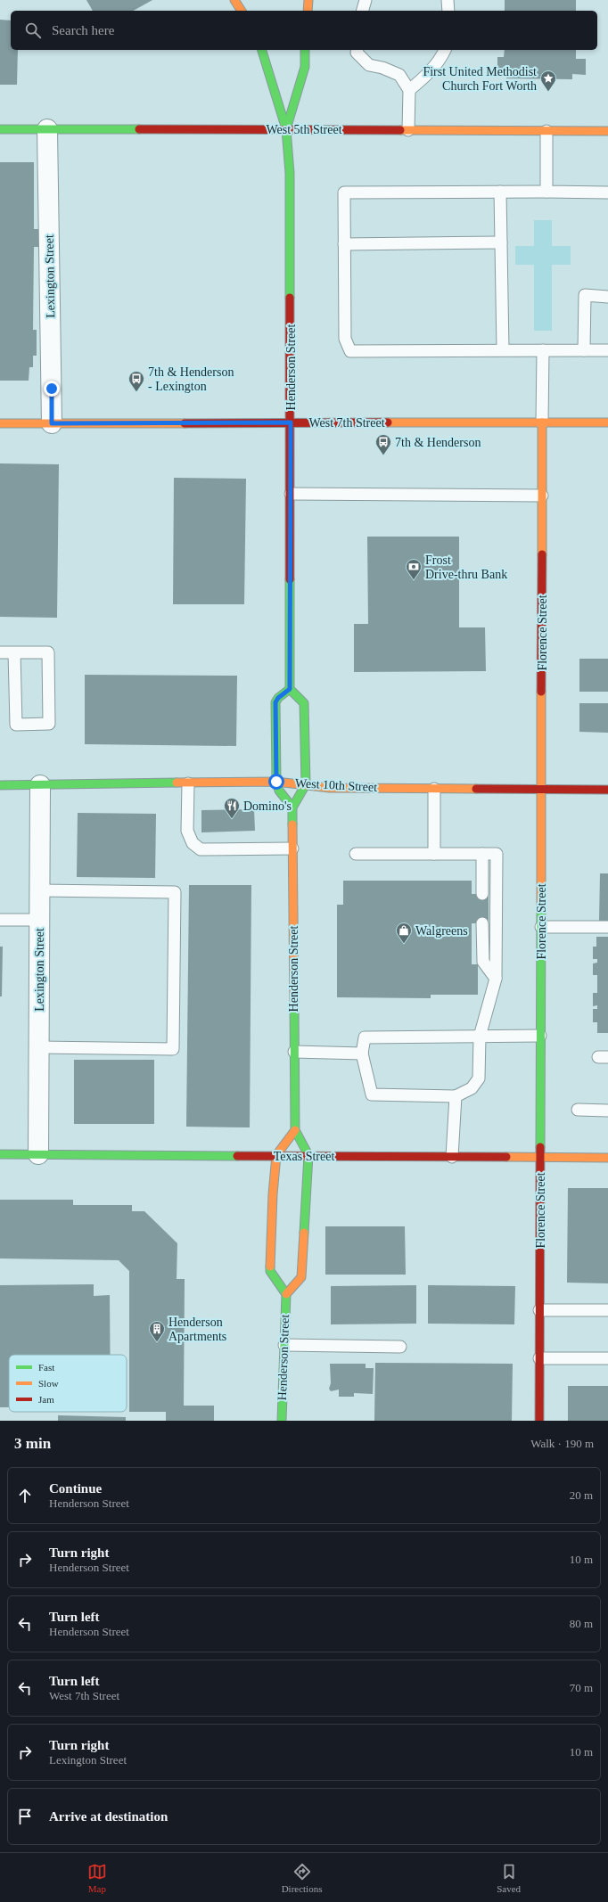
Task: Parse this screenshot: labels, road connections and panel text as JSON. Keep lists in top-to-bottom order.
{
  "streets": {
    "street": [
      "West 5th Street",
      "Lexington Street",
      "Henderson Street",
      "West 7th Street",
      "Florence Street",
      "West 10th Street",
      "Texas Street"
    ]
  },
  "crossings": [
    ["West 5th Street", "Lexington Street"],
    ["West 5th Street", "Henderson Street"],
    ["Lexington Street", "West 7th Street"],
    ["Lexington Street", "West 10th Street"],
    ["Lexington Street", "Texas Street"],
    ["Henderson Street", "West 7th Street"],
    ["Henderson Street", "West 10th Street"],
    ["Henderson Street", "Texas Street"],
    ["West 7th Street", "Florence Street"],
    ["Florence Street", "West 10th Street"],
    ["Florence Street", "Texas Street"]
  ],
  "places": {
    "place": ["First United Methodist Church Fort Worth"],
    "bus stop": ["7th & Henderson - Lexington", "7th & Henderson"],
    "bank": ["Frost Drive-thru Bank"],
    "restaurant": ["Domino's"],
    "shop": ["Walgreens"],
    "building": ["Henderson Apartments"]
  },
  "legend": ["Fast", "Slow", "Jam"],
  "page": {
    "search": "Search here",
    "heading": ["3 min", "Walk · 190 m"],
    "list": [
      ["Continue", "Henderson Street", "20 m"],
      ["Turn right", "Henderson Street", "10 m"],
      ["Turn left", "Henderson Street", "80 m"],
      ["Turn left", "West 7th Street", "70 m"],
      ["Turn right", "Lexington Street", "10 m"],
      "Arrive at destination"
    ],
    "nav": ["Map", "Directions", "Saved"]
  }
}
